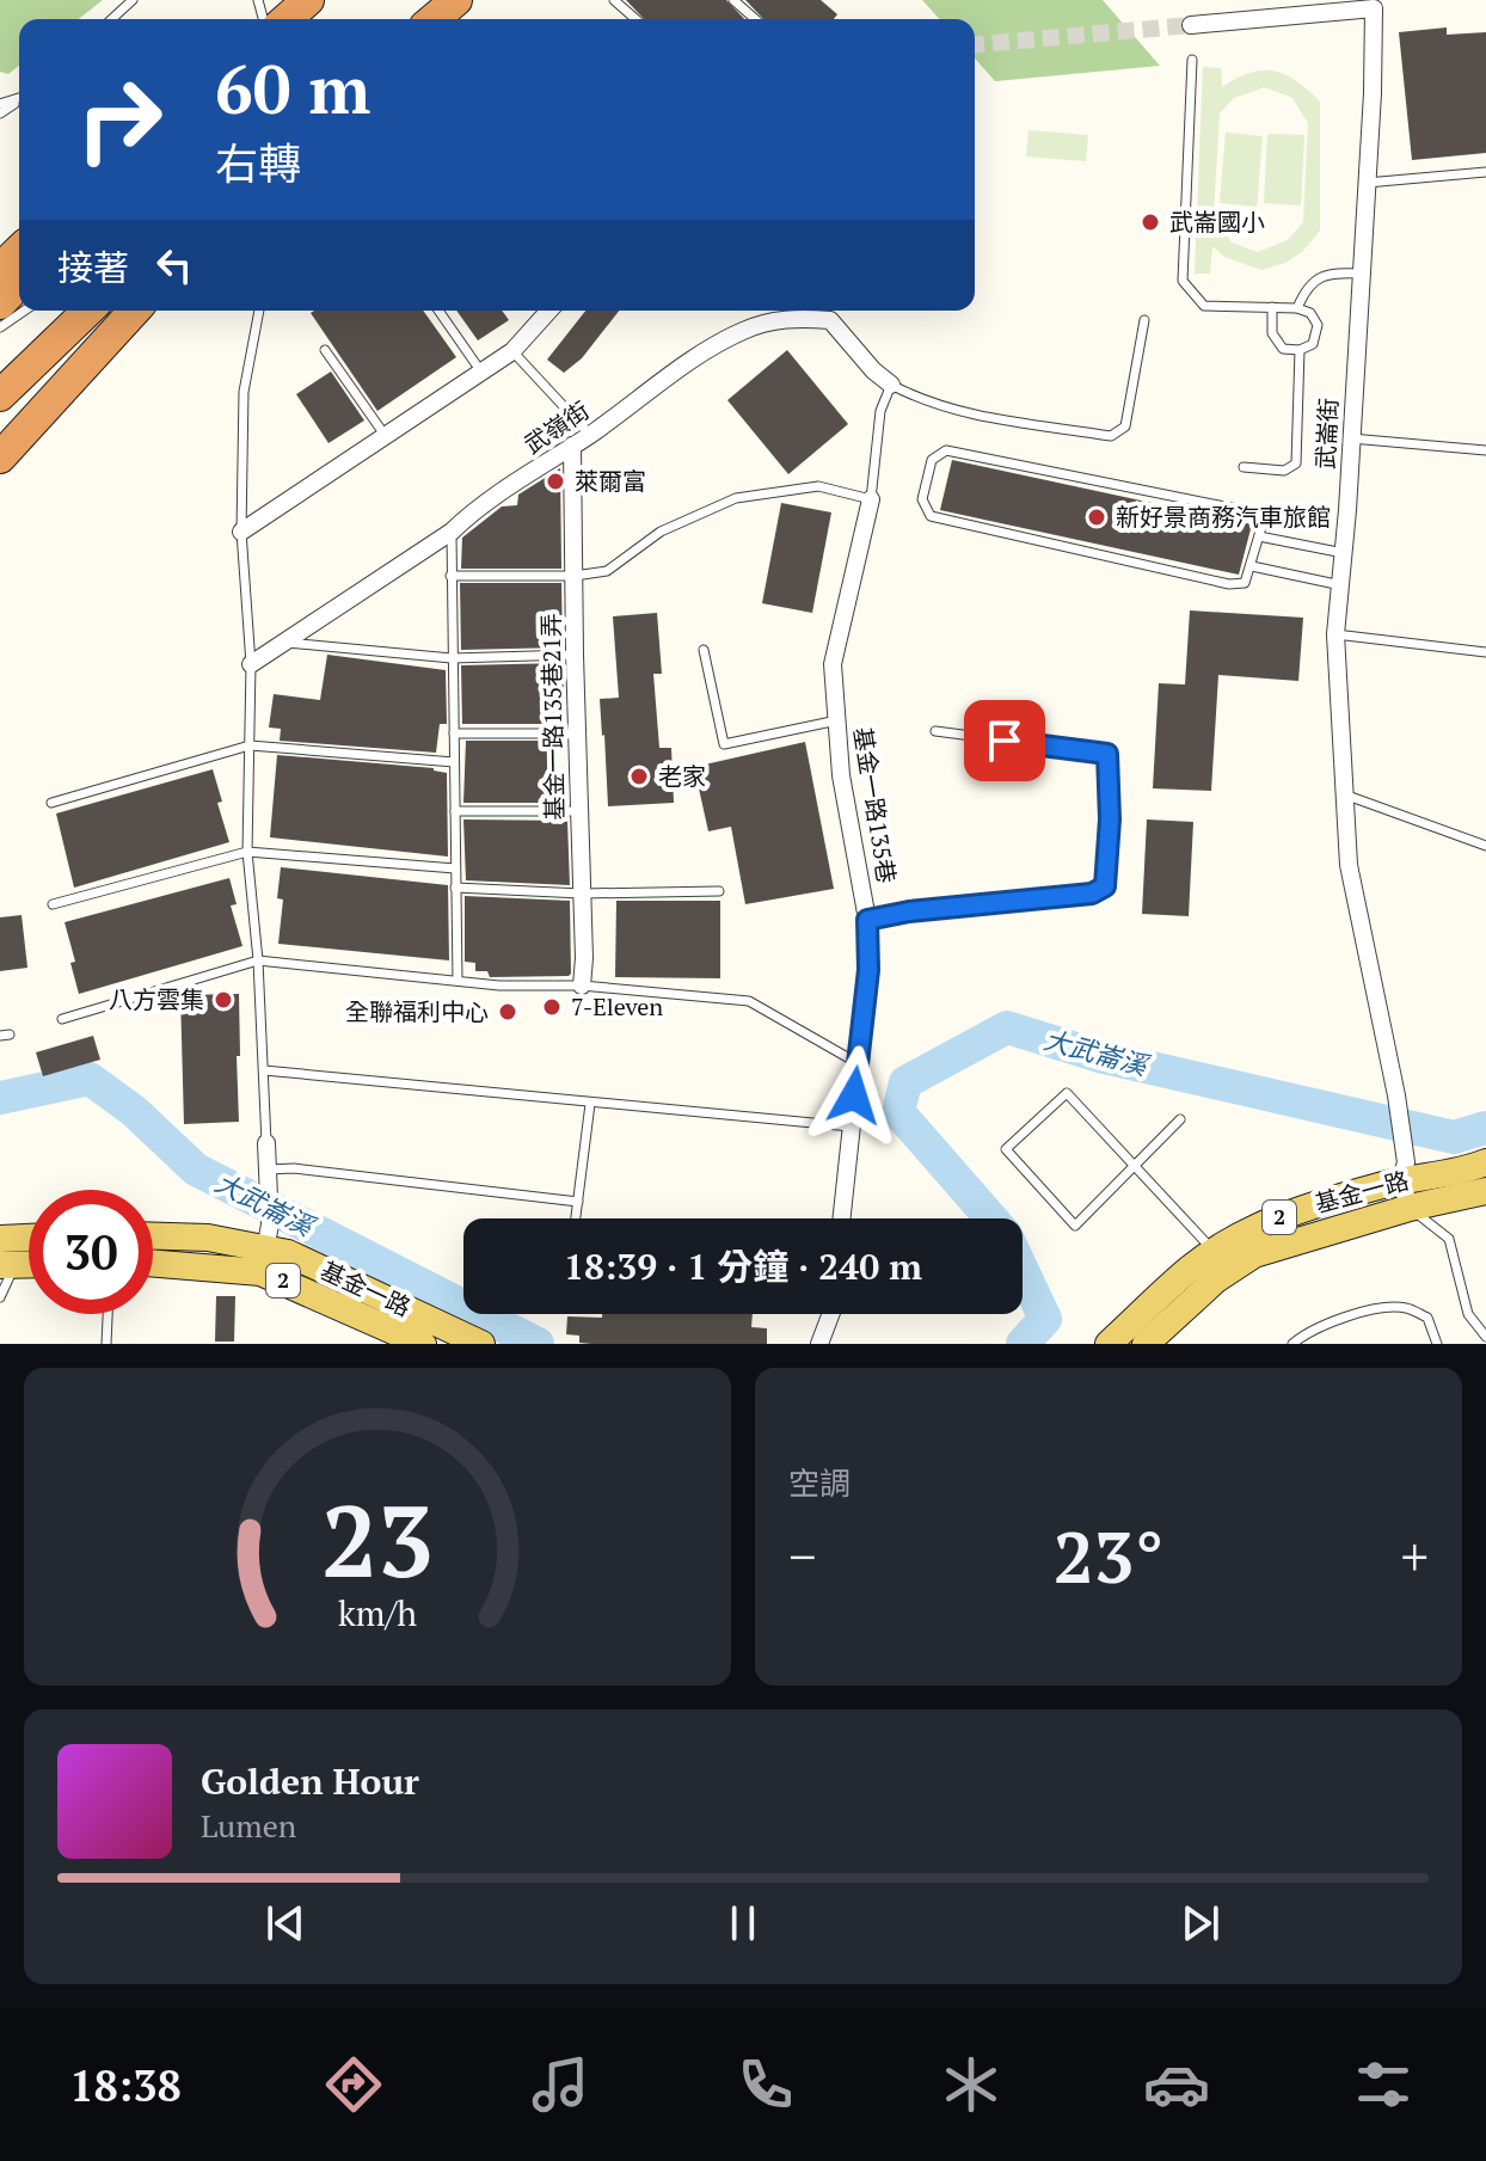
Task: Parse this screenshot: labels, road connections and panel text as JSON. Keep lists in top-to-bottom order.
{
  "streets": {
    "main road": ["基金一路", "2"],
    "street": [
      "武嶺街",
      "武崙街",
      "基金一路135巷21弄",
      "基金一路135巷"
    ]
  },
  "crossings": [
    ["武嶺街", "基金一路135巷21弄"],
    ["武崙街", "基金一路"]
  ],
  "water": ["大武崙溪"],
  "places": [
    "武崙國小",
    "萊爾富",
    "新好景商務汽車旅館",
    "老家",
    "八方雲集",
    "7-Eleven",
    "全聯福利中心"
  ],
  "page": {
    "turn": ["60 m", "右轉"],
    "then": "接著",
    "limit": "30",
    "trip": "18:39 · 1 分鐘 · 240 m",
    "tile": "空調",
    "heat": ["−", "23°", "+"],
    "song": ["Golden Hour", "Lumen"],
    "tabs": "18:38",
    "gauge": ["23", "km/h"]
  }
}
